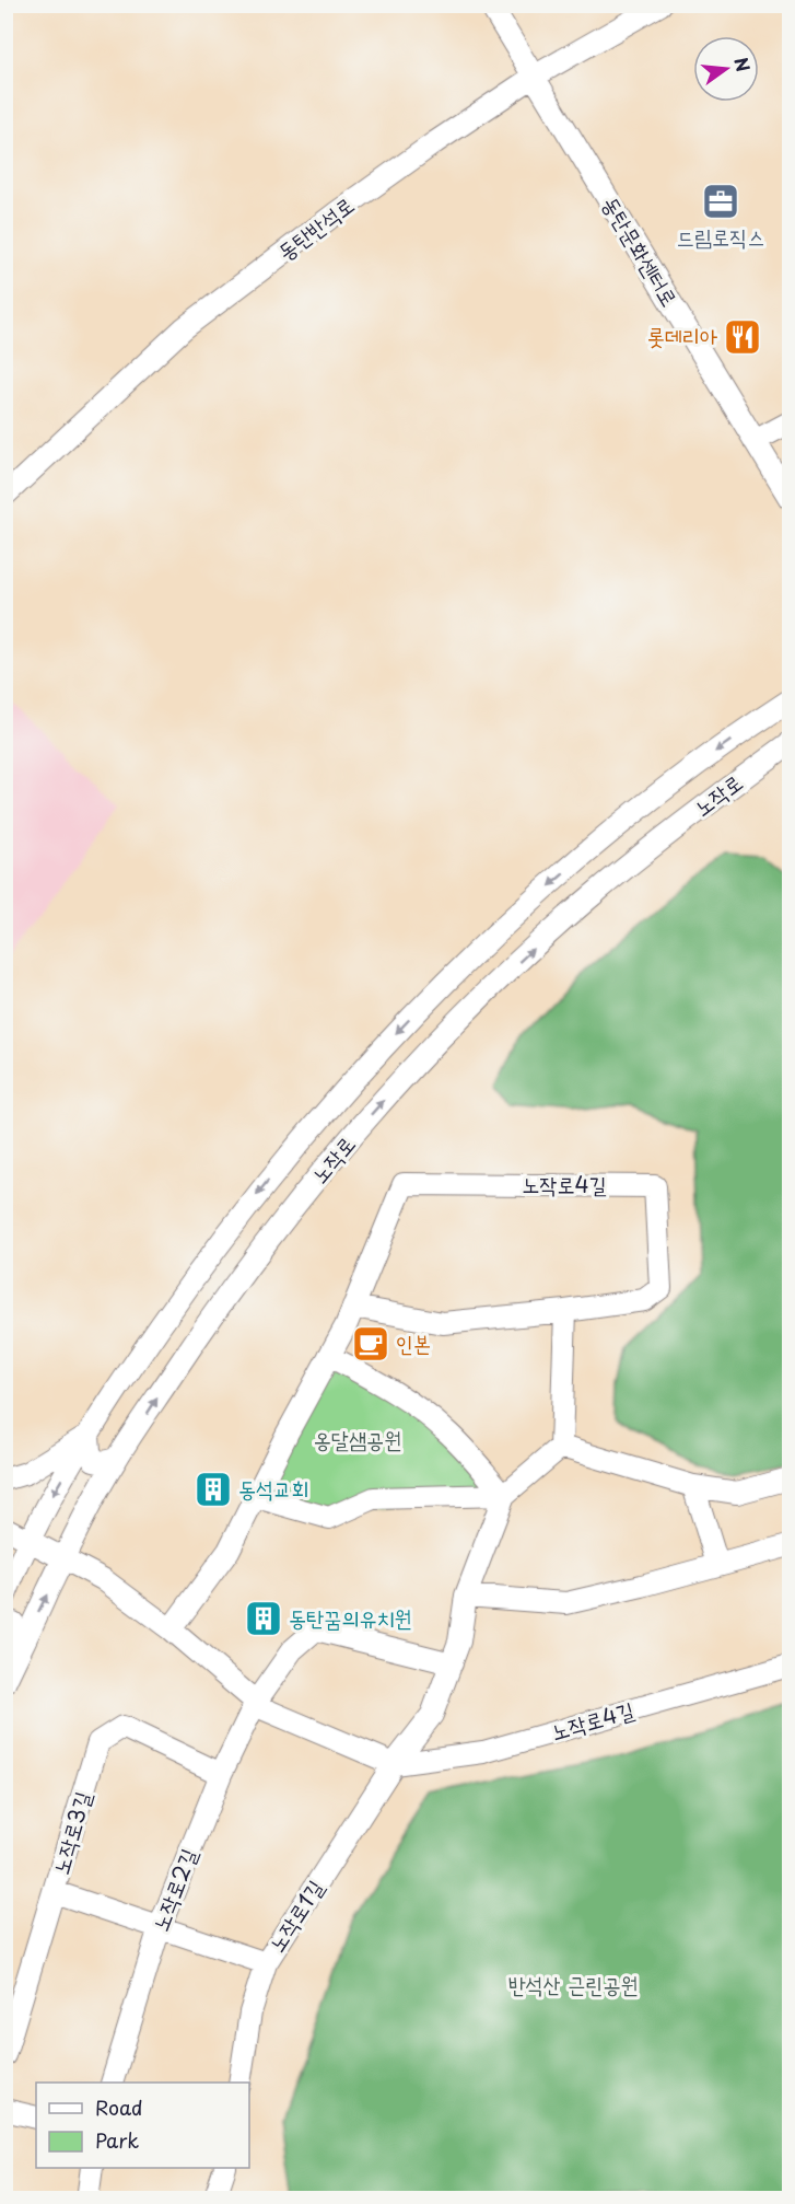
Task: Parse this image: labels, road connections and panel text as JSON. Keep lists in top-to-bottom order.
{
  "streets": {
    "street": [
      "동탄반석로",
      "동탄문화센터로",
      "노작로",
      "노작로4길",
      "노작로3길",
      "노작로2길",
      "노작로1길"
    ]
  },
  "crossings": [
    ["동탄반석로", "동탄문화센터로"],
    ["노작로4길", "노작로1길"],
    ["노작로3길", "노작로2길"]
  ],
  "parks": ["옹달샘공원", "반석산 근린공원"],
  "places": {
    "office": ["드림로직스"],
    "restaurant": ["롯데리아"],
    "cafe": ["인본"],
    "building": ["동석교회", "동탄꿈의유치원"]
  },
  "legend": ["Road", "Park"],
  "north": "right"
}
